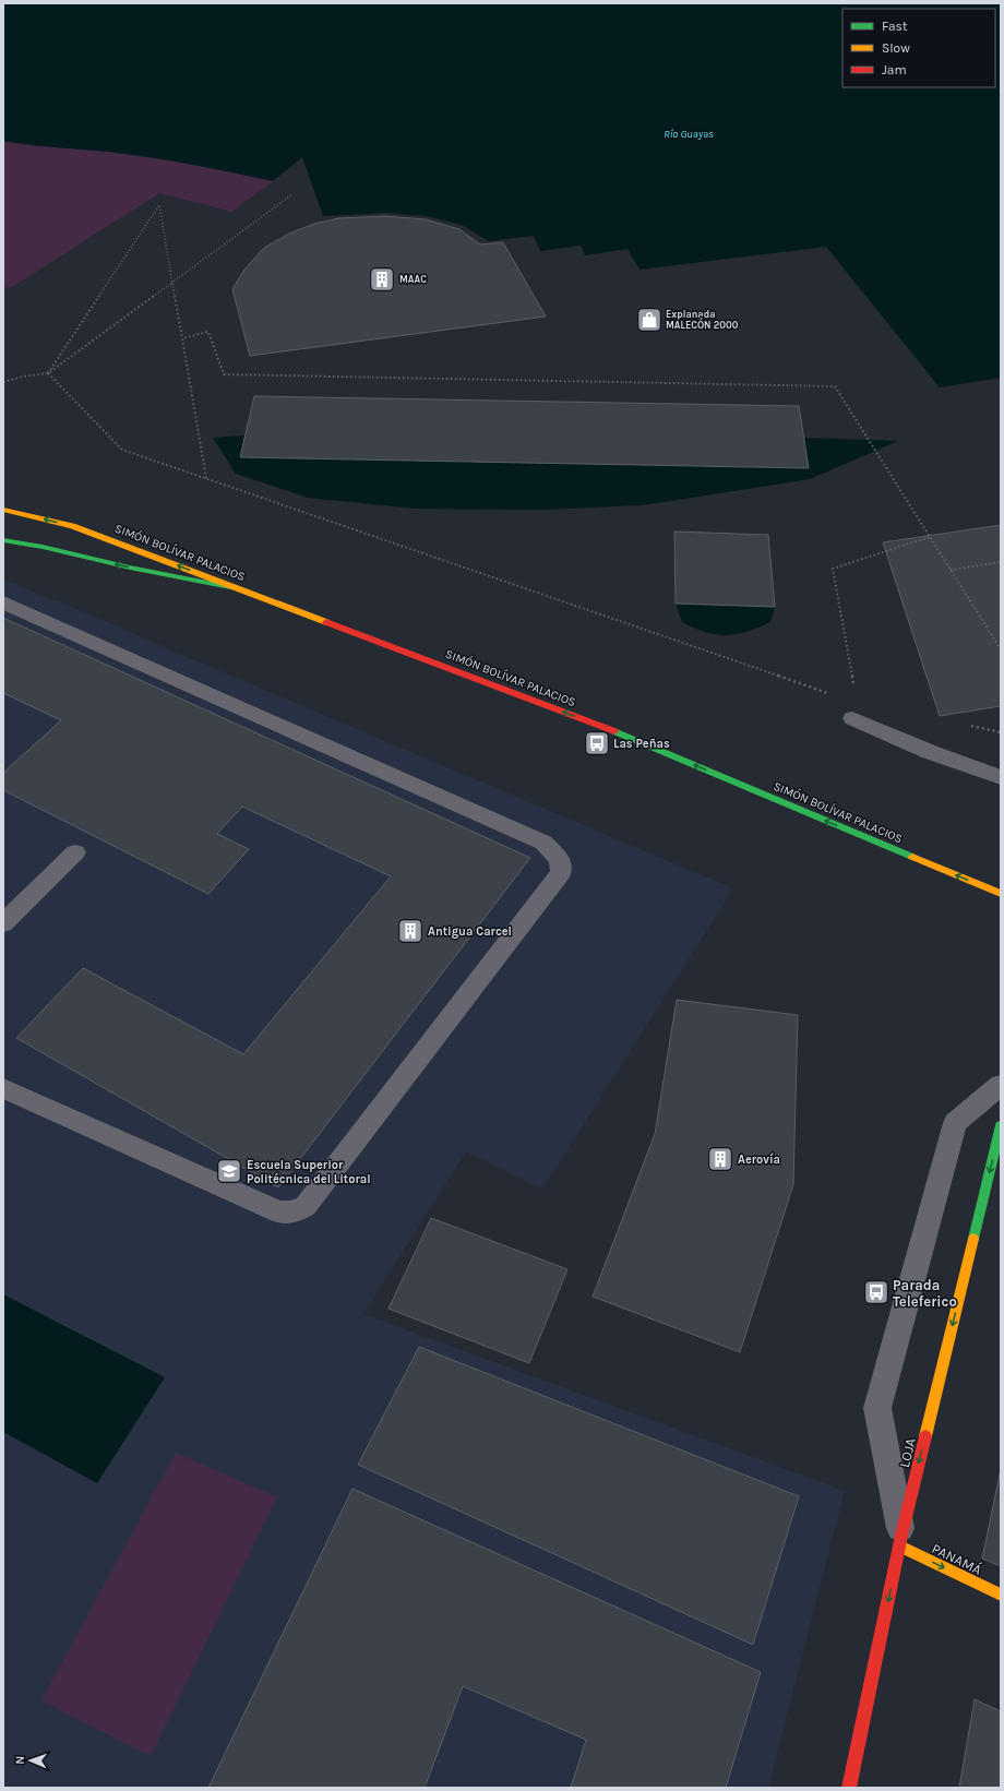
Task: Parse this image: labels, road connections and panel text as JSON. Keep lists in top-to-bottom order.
{
  "streets": {
    "main road": ["SIMÓN BOLÍVAR PALACIOS", "LOJA", "PANAMÁ"]
  },
  "crossings": [
    ["LOJA", "PANAMÁ"]
  ],
  "one_way": ["SIMÓN BOLÍVAR PALACIOS", "LOJA", "PANAMÁ"],
  "water": ["Río Guayas"],
  "places": {
    "building": ["MAAC", "Antigua Carcel", "Aerovía"],
    "shop": ["Explanada MALECÓN 2000"],
    "bus stop": ["Las Peñas", "Parada Teleferico"],
    "school or university": ["Escuela Superior Politécnica del Litoral"]
  },
  "legend": ["Fast", "Slow", "Jam"],
  "north": "left"
}
